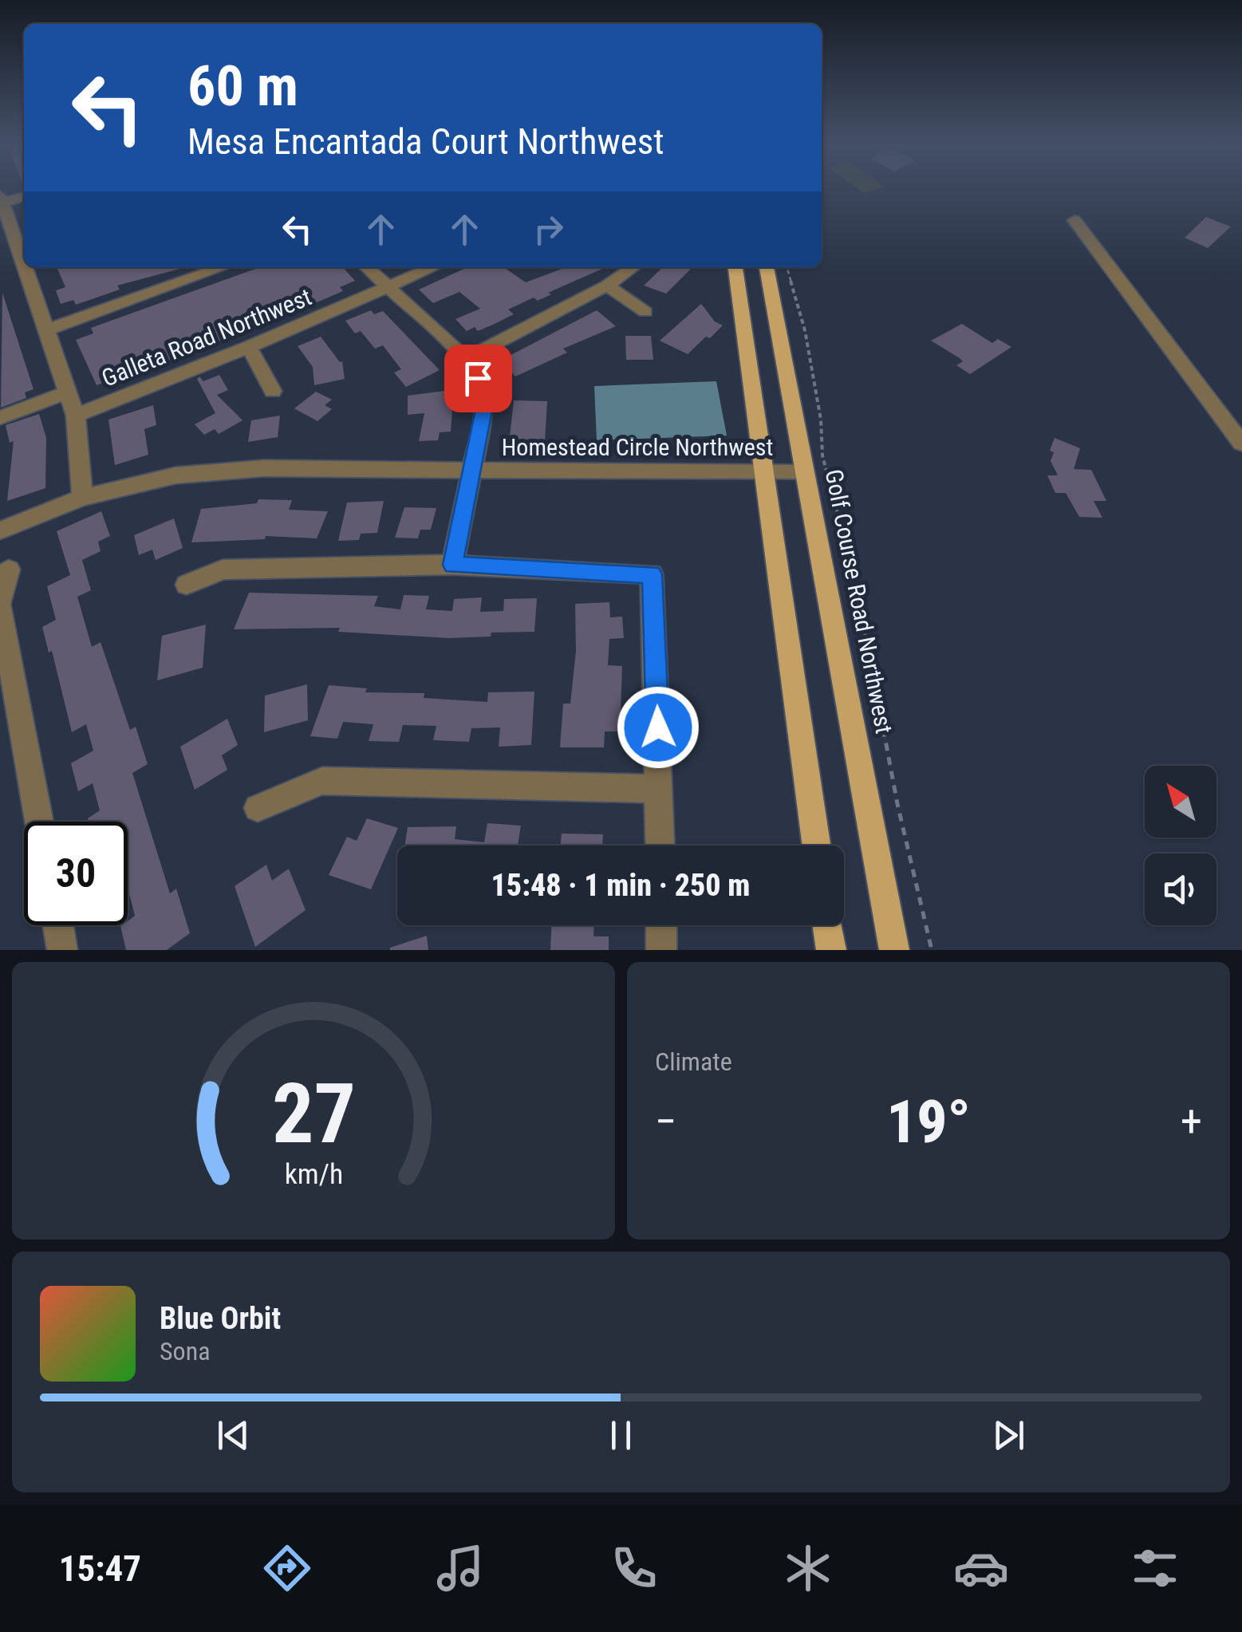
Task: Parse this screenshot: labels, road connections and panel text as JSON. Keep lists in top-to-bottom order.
{
  "streets": {
    "main road": ["Golf Course Road Northwest"],
    "street": ["Galleta Road Northwest", "Homestead Circle Northwest"]
  },
  "crossings": [
    ["Homestead Circle Northwest", "Golf Course Road Northwest"]
  ],
  "north": "top left",
  "page": {
    "turn": ["60 m", "Mesa Encantada Court Northwest"],
    "limit": "30",
    "trip": "15:48 · 1 min · 250 m",
    "tile": "Climate",
    "heat": ["−", "19°", "+"],
    "song": ["Blue Orbit", "Sona"],
    "tabs": "15:47",
    "gauge": ["27", "km/h"]
  }
}
